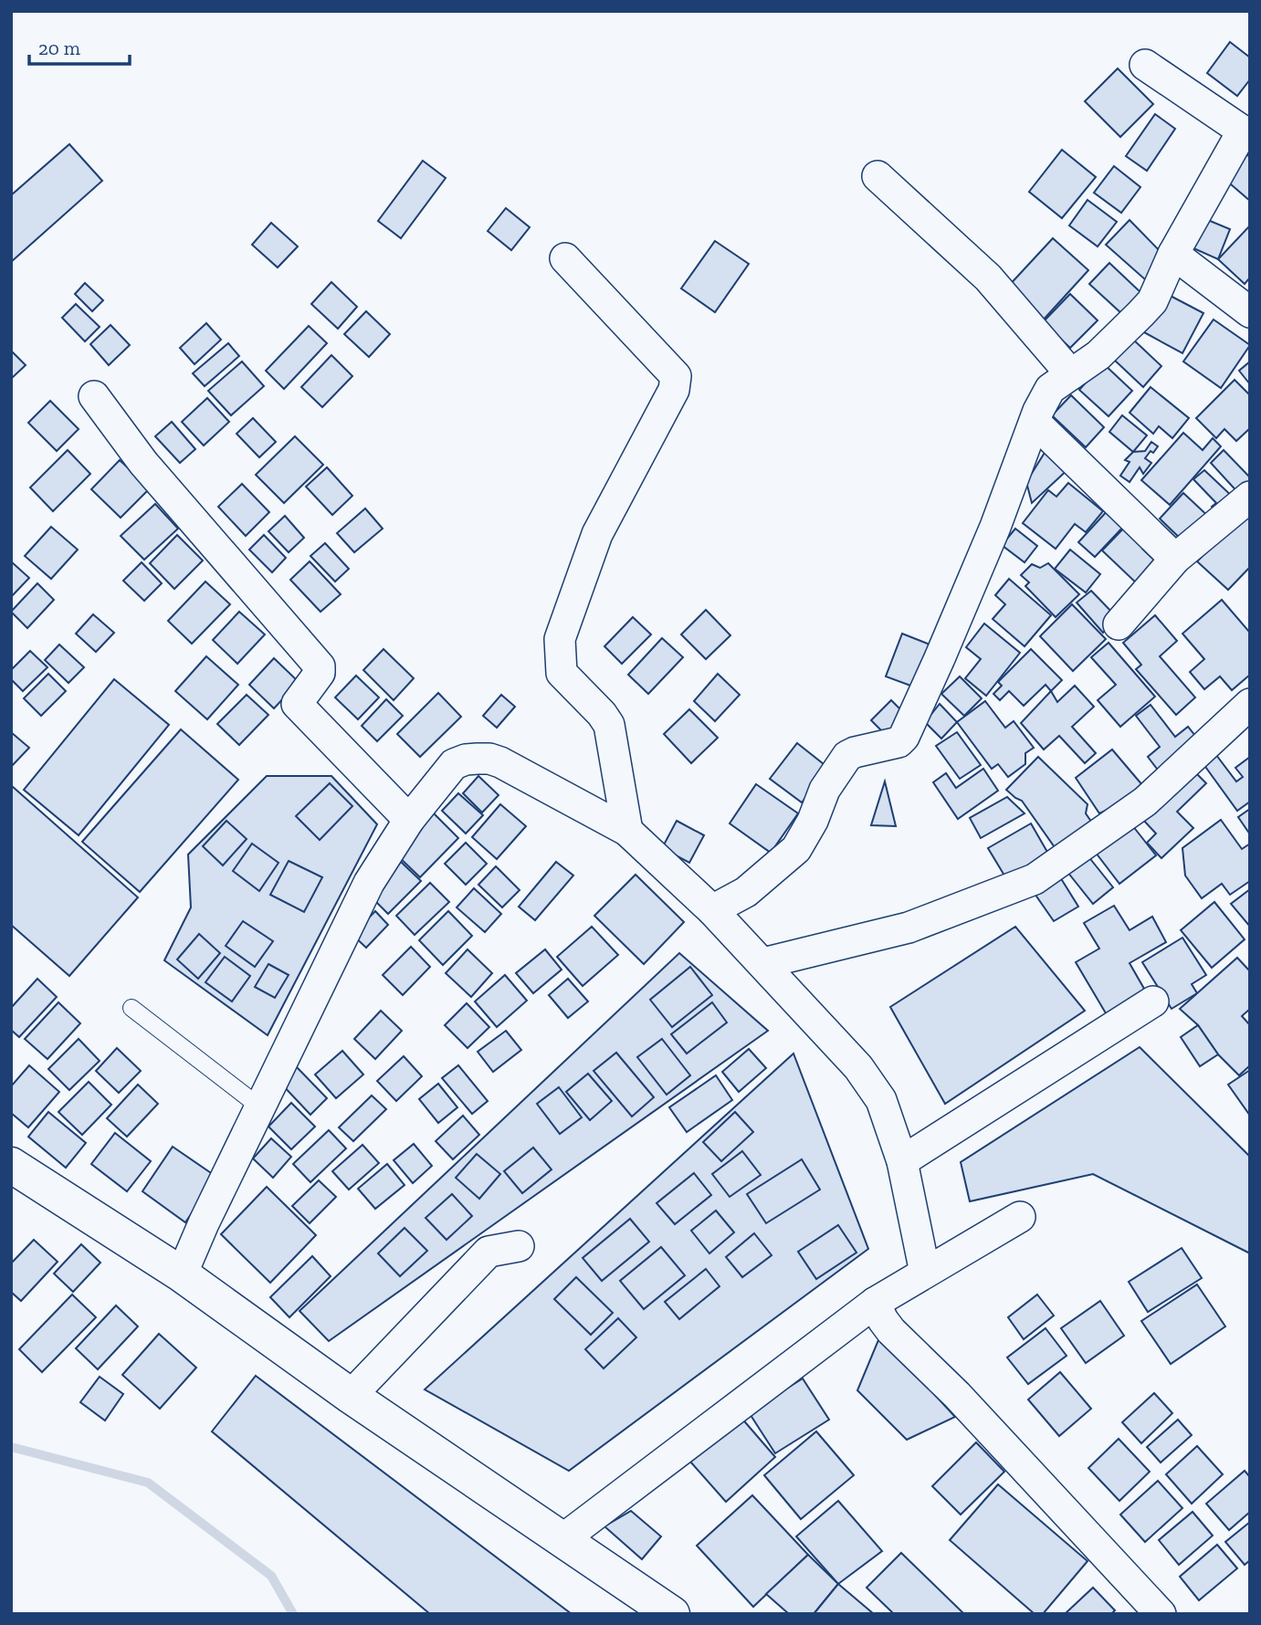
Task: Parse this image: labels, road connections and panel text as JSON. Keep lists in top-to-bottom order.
{
  "scale_bar": "20 m"
}
